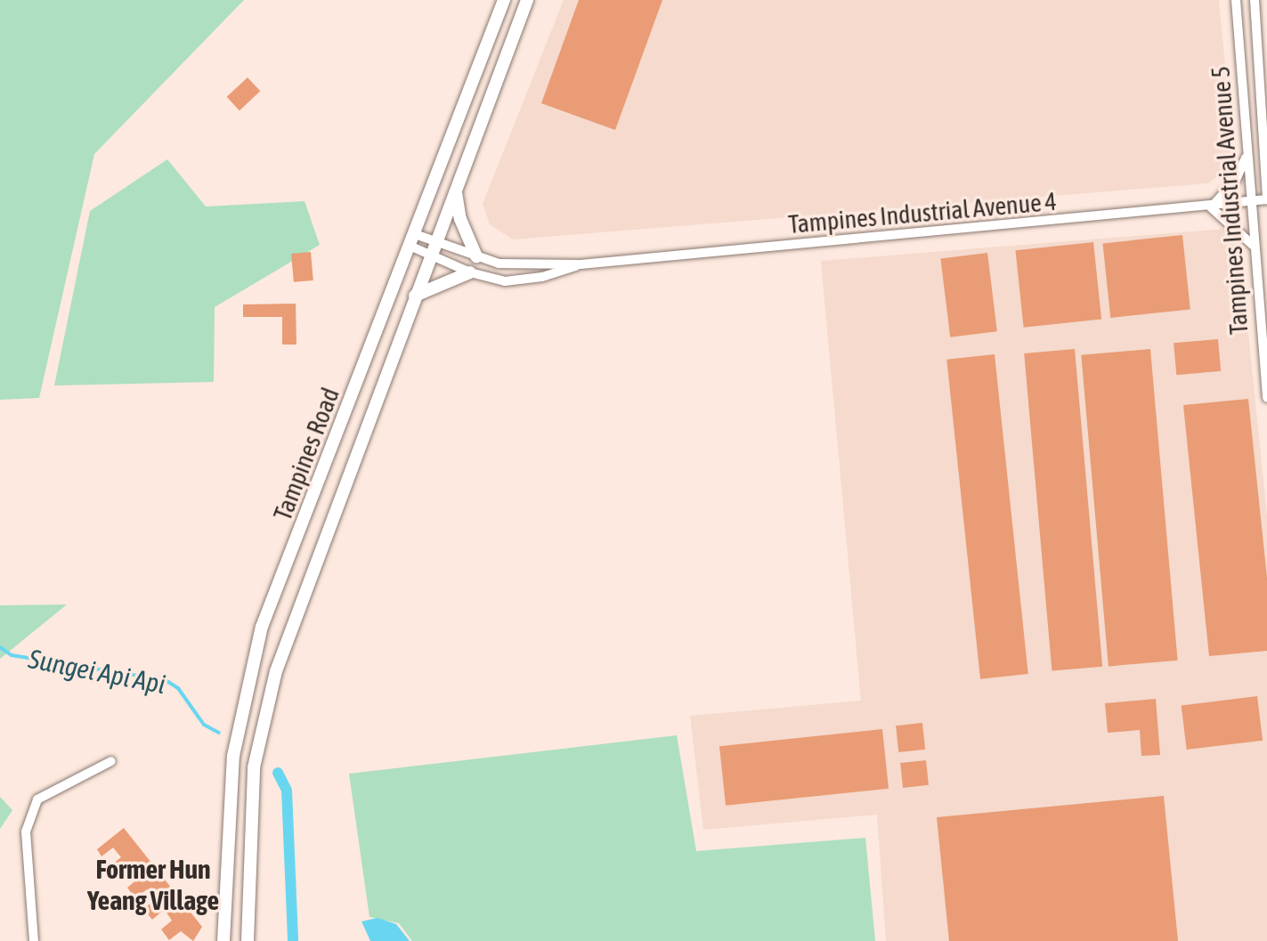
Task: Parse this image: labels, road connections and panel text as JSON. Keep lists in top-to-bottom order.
{
  "streets": {
    "main road": ["Tampines Road"],
    "street": ["Tampines Industrial Avenue 5", "Tampines Industrial Avenue 4"]
  },
  "crossings": [
    ["Tampines Industrial Avenue 5", "Tampines Industrial Avenue 4"],
    ["Tampines Industrial Avenue 4", "Tampines Road"]
  ],
  "districts": ["Former Hun Yeang Village"],
  "water": ["Sungei Api Api"]
}
